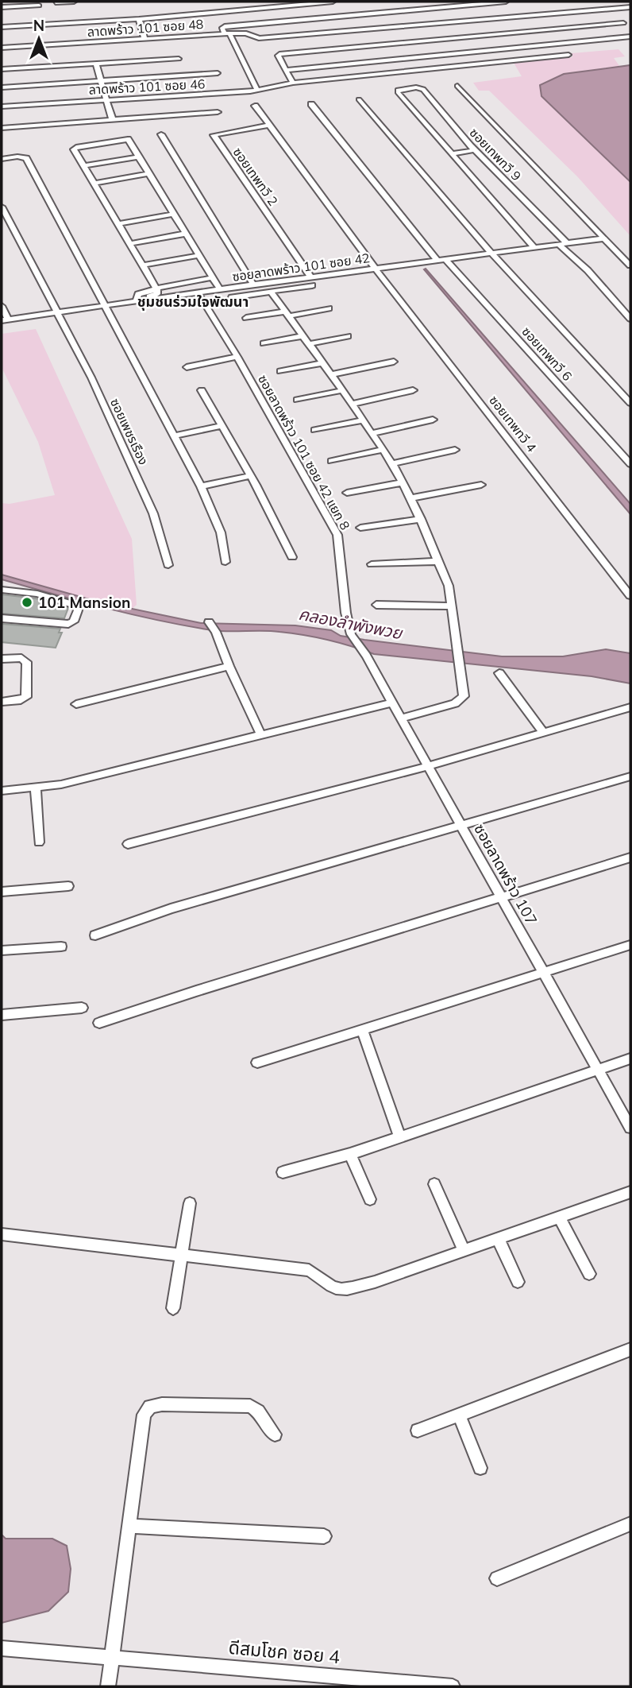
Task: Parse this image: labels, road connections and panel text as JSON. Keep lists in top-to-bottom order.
{
  "streets": {
    "street": [
      "ลาดพร้าว 101 ซอย 48",
      "ลาดพร้าว 101 ซอย 46",
      "ซอยเทพทวี 9",
      "ซอยเทพทวี 2",
      "ซอยลาดพร้าว 101 ซอย 42",
      "ซอยเทพทวี 6",
      "ซอยเทพทวี 4",
      "ซอยเพชรเรือง",
      "ซอยลาดพร้าว 101 ซอย 42 แยก 8",
      "ซอยลาดพร้าว 107",
      "ดีสมโชค ซอย 4"
    ]
  },
  "crossings": [
    ["ซอยเทพทวี 9", "ซอยลาดพร้าว 101 ซอย 42"],
    ["ซอยเทพทวี 2", "ซอยลาดพร้าว 101 ซอย 42"],
    ["ซอยเทพทวี 2", "ซอยเทพทวี 4"],
    ["ซอยลาดพร้าว 101 ซอย 42", "ซอยเทพทวี 6"],
    ["ซอยลาดพร้าว 101 ซอย 42", "ซอยเทพทวี 4"],
    ["ซอยลาดพร้าว 101 ซอย 42", "ซอยเพชรเรือง"],
    ["ซอยลาดพร้าว 101 ซอย 42", "ซอยลาดพร้าว 101 ซอย 42 แยก 8"],
    ["ซอยลาดพร้าว 101 ซอย 42 แยก 8", "ซอยลาดพร้าว 107"]
  ],
  "districts": ["ชุมชนร่วมใจพัฒนา"],
  "water": ["คลองลำพังพวย"],
  "places": ["101 Mansion"],
  "north": "top"
}
